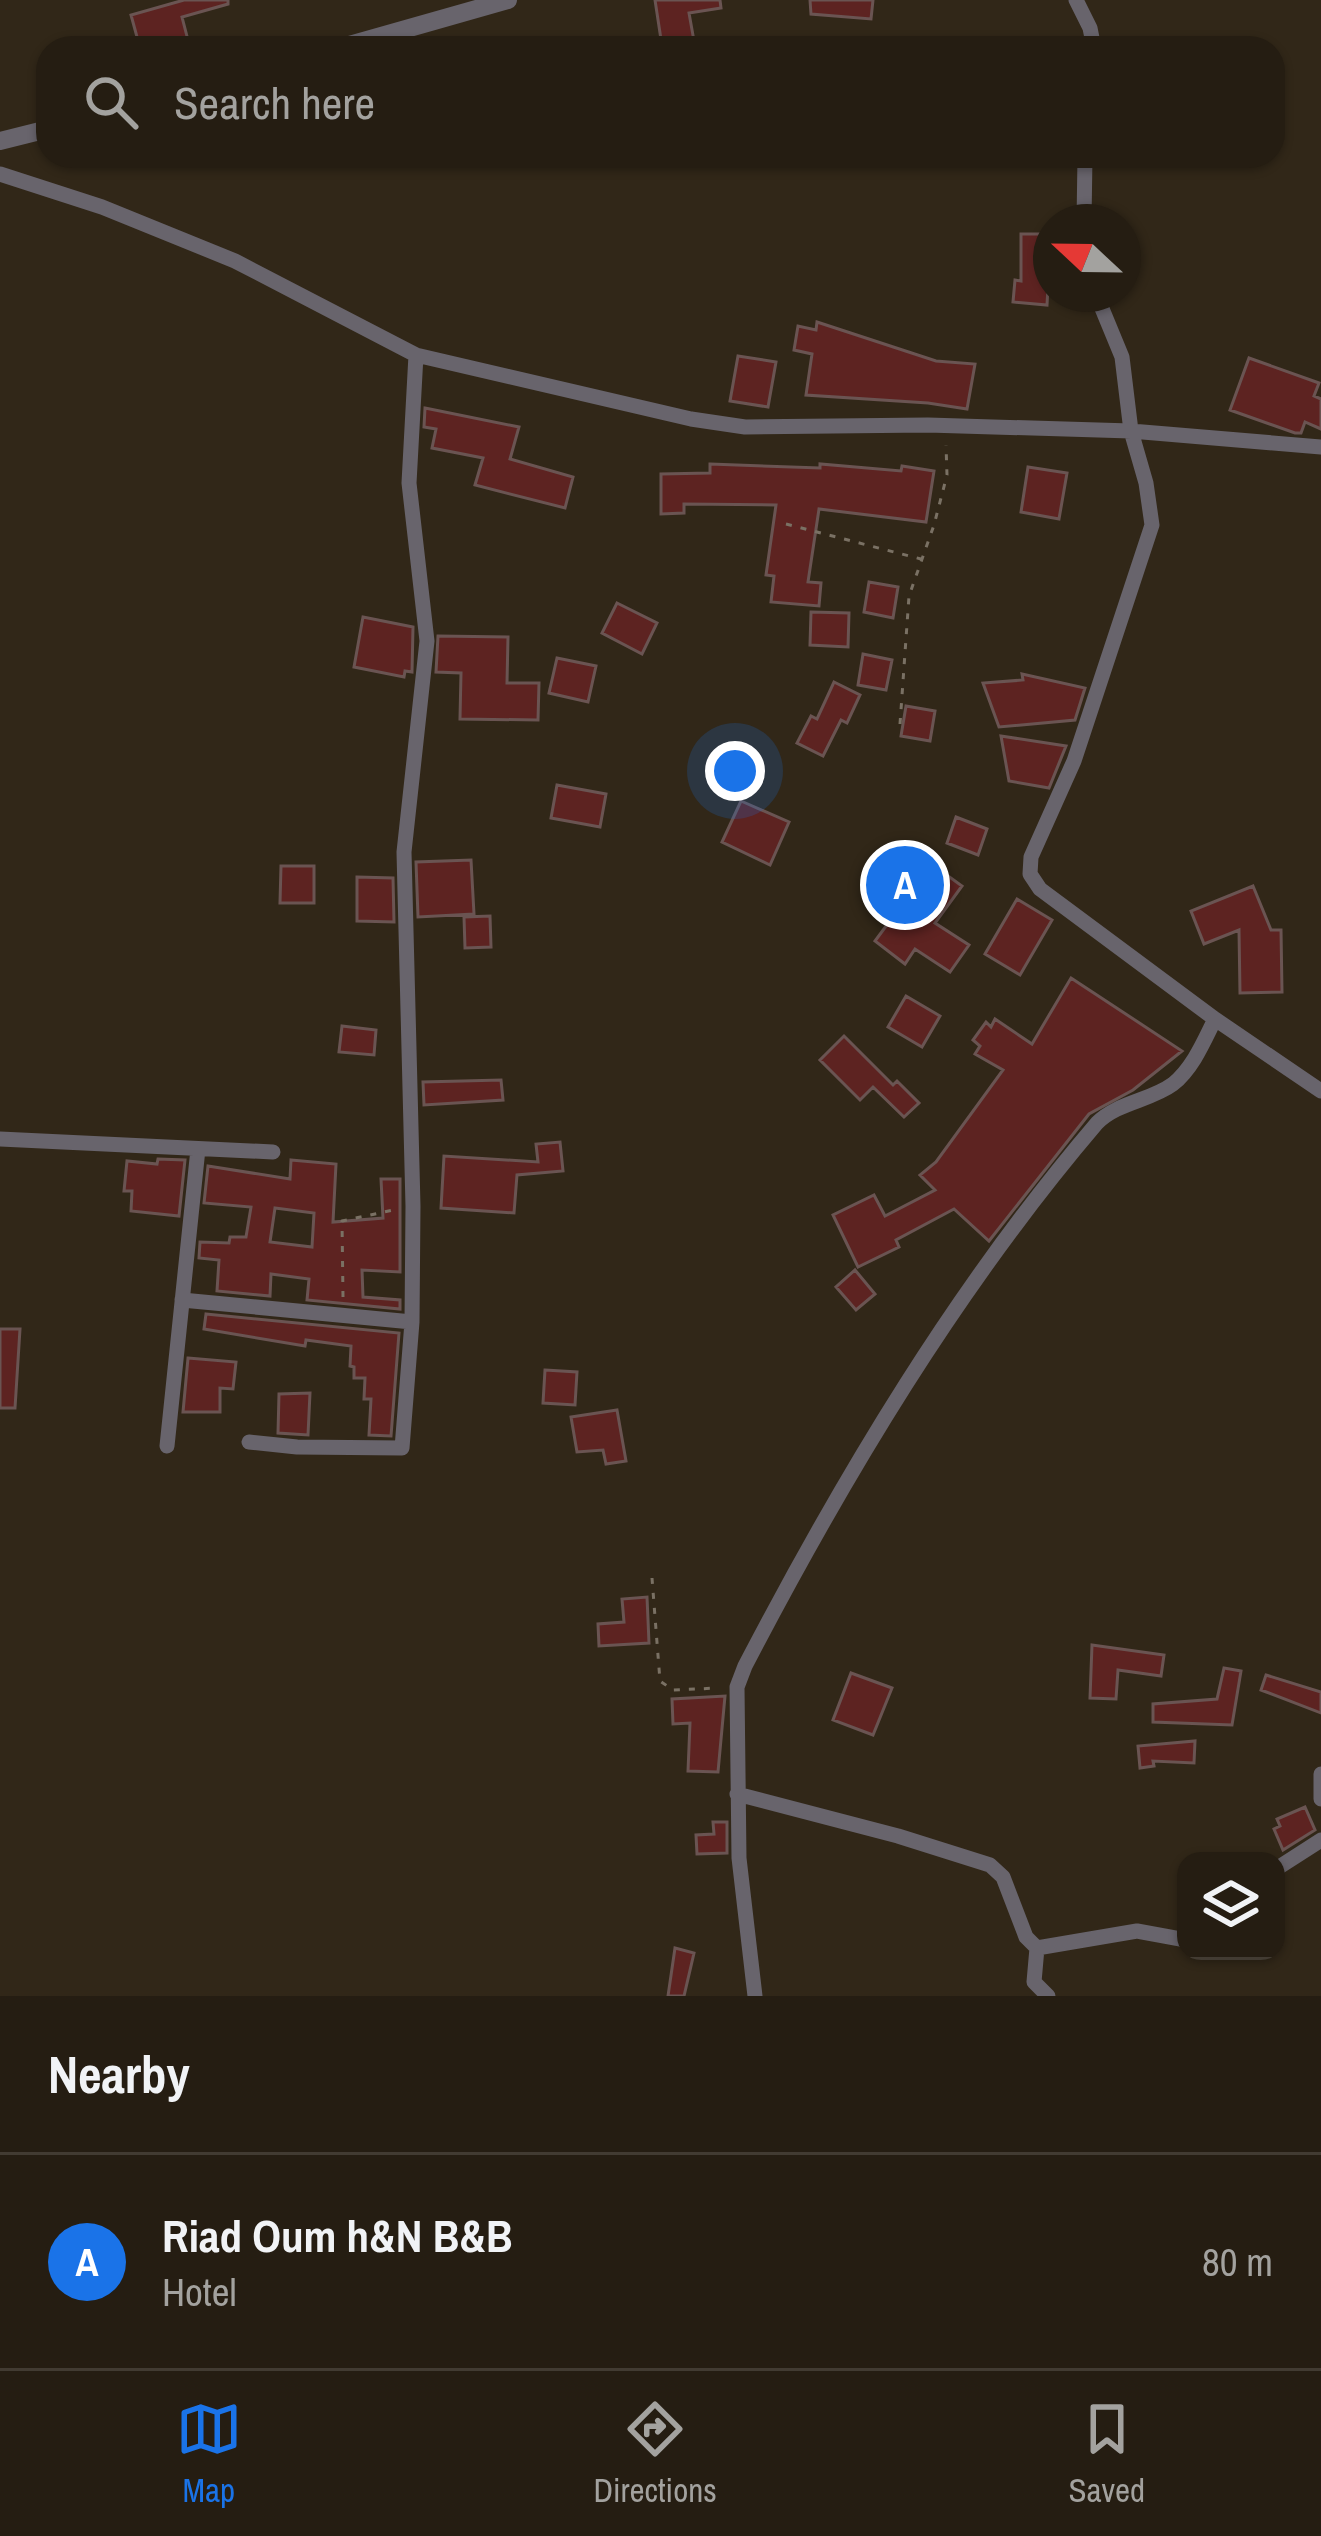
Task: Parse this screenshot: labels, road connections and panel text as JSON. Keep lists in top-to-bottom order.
{
  "north": "left",
  "page": {
    "search": "Search here",
    "pins": "A",
    "heading": "Nearby",
    "list": [
      {
        "mark": "A",
        "name": "Riad Oum h&N B&B",
        "note": "Hotel",
        "value": "80 m"
      }
    ],
    "nav": ["Map", "Directions", "Saved"]
  }
}
